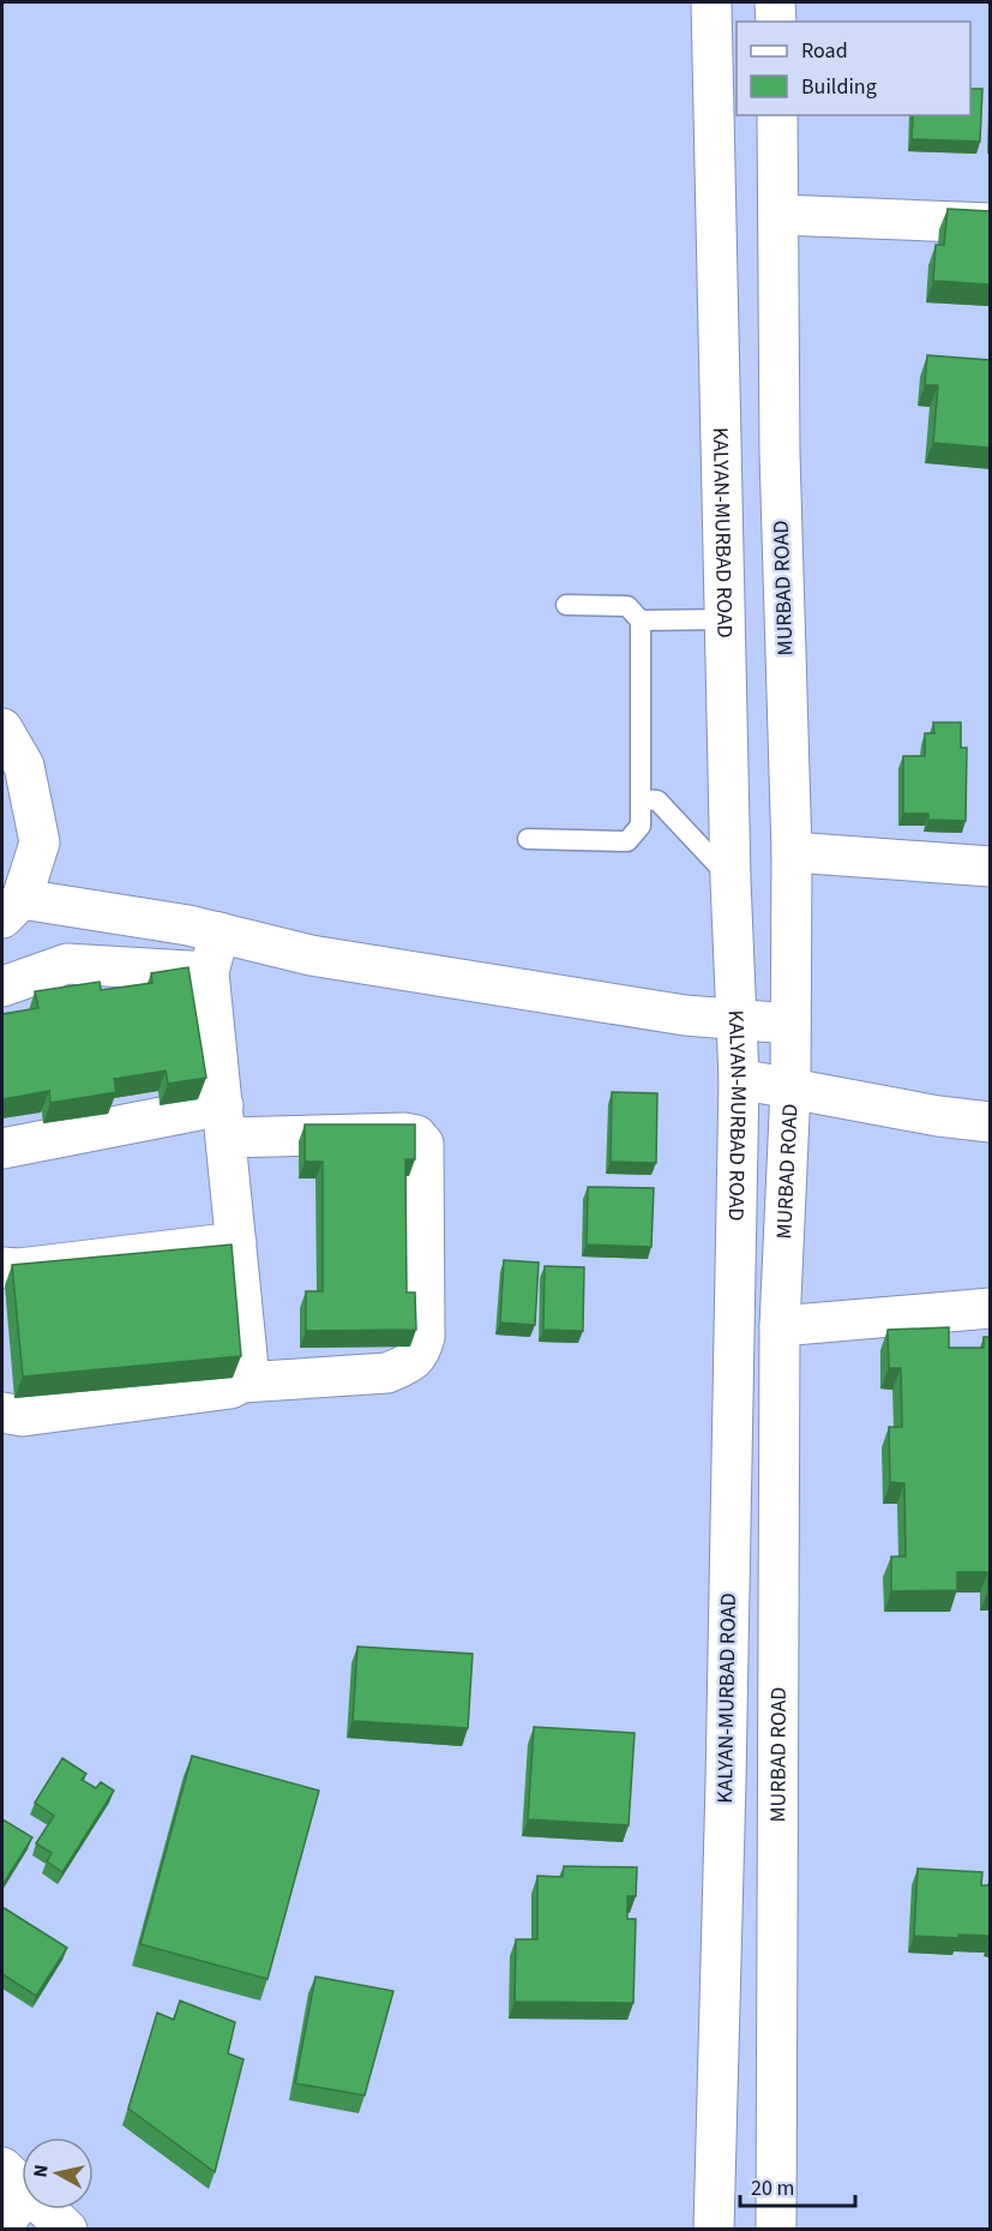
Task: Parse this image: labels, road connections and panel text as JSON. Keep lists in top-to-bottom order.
{
  "streets": {
    "main road": ["KALYAN-MURBAD ROAD", "MURBAD ROAD"]
  },
  "legend": ["Road", "Building"],
  "scale_bar": "20 m",
  "north": "left"
}
